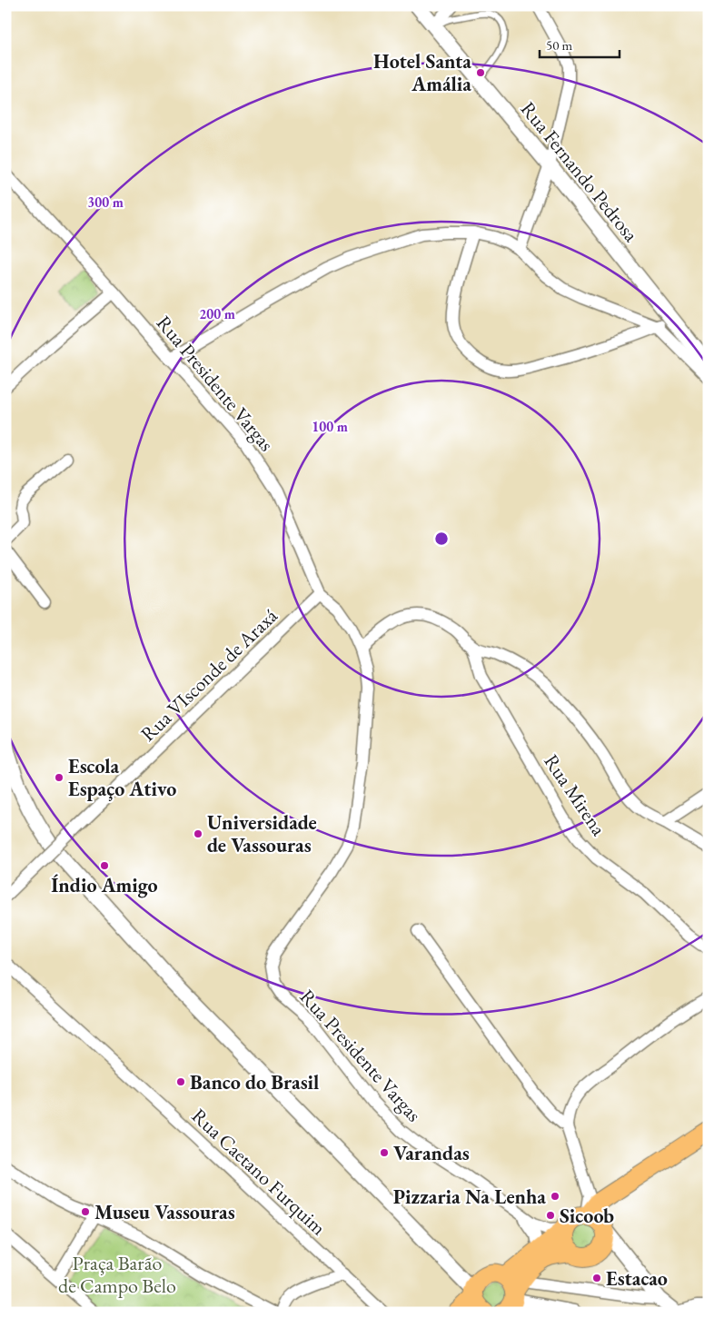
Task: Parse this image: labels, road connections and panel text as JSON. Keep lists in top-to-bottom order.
{
  "streets": {
    "street": [
      "Rua Fernando Pedrosa",
      "Rua Presidente Vargas",
      "Rua VIsconde de Araxá",
      "Rua Mirena",
      "Rua Caetano Furquim"
    ]
  },
  "crossings": [
    ["Rua Presidente Vargas", "Rua VIsconde de Araxá"]
  ],
  "parks": ["Praça Barão de Campo Belo"],
  "places": [
    "Hotel Santa Amália",
    "Escola Espaço Ativo",
    "Universidade de Vassouras",
    "Índio Amigo",
    "Banco do Brasil",
    "Varandas",
    "Pizzaria Na Lenha",
    "Museu Vassouras",
    "Sicoob",
    "Estacao"
  ],
  "scale_bar": "50 m",
  "rings": ["300 m", "200 m", "100 m"]
}
